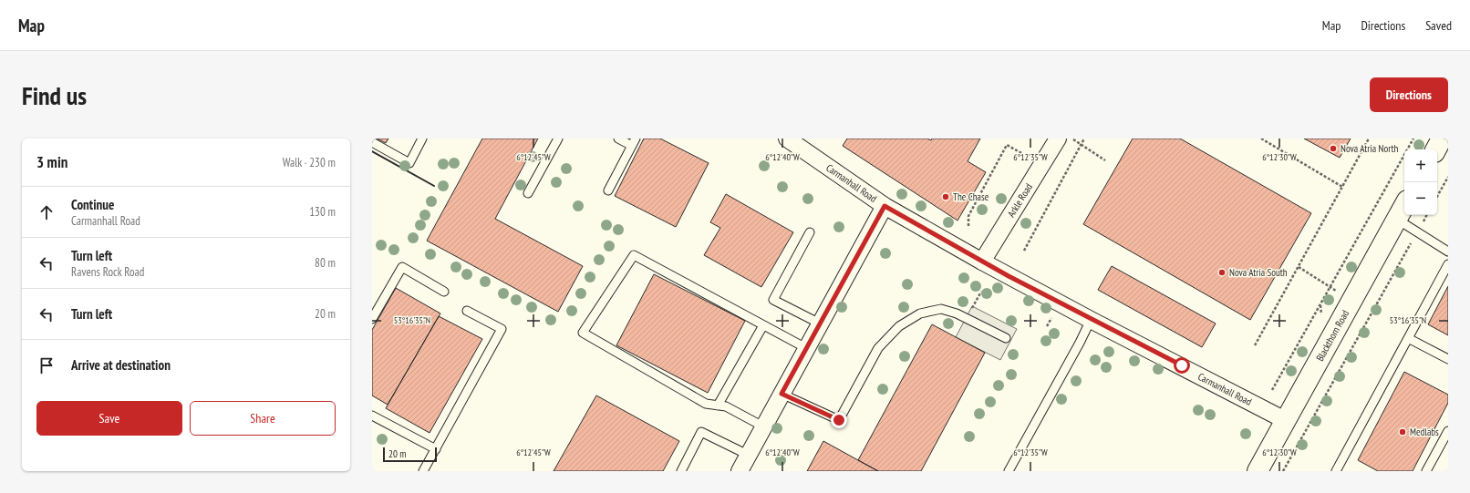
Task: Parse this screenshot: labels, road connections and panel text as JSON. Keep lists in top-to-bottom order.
{
  "streets": {
    "street": ["Carmanhall Road", "Arkle Road", "Blackthorn Road"]
  },
  "crossings": [
    ["Carmanhall Road", "Arkle Road"],
    ["Carmanhall Road", "Blackthorn Road"]
  ],
  "places": [
    "Nova Atria North",
    "The Chase",
    "Nova Atria South",
    "Medlabs"
  ],
  "scale_bar": "20 m",
  "page": {
    "header": "Map",
    "nav": ["Map", "Directions", "Saved"],
    "buttons": [
      "Directions",
      ["Save", "Share"]
    ],
    "title": "Find us",
    "heading": ["3 min", "Walk · 230 m"],
    "map_buttons": ["+", "−"],
    "list": [
      ["Continue", "Carmanhall Road", "130 m"],
      ["Turn left", "Ravens Rock Road", "80 m"],
      ["Turn left", "20 m"],
      "Arrive at destination"
    ],
    "scale": "20 m"
  },
  "coordinates": [
    "6°12'45\"W",
    "6°12'40\"W",
    "6°12'35\"W",
    "6°12'30\"W",
    "53°16'35\"N"
  ]
}
